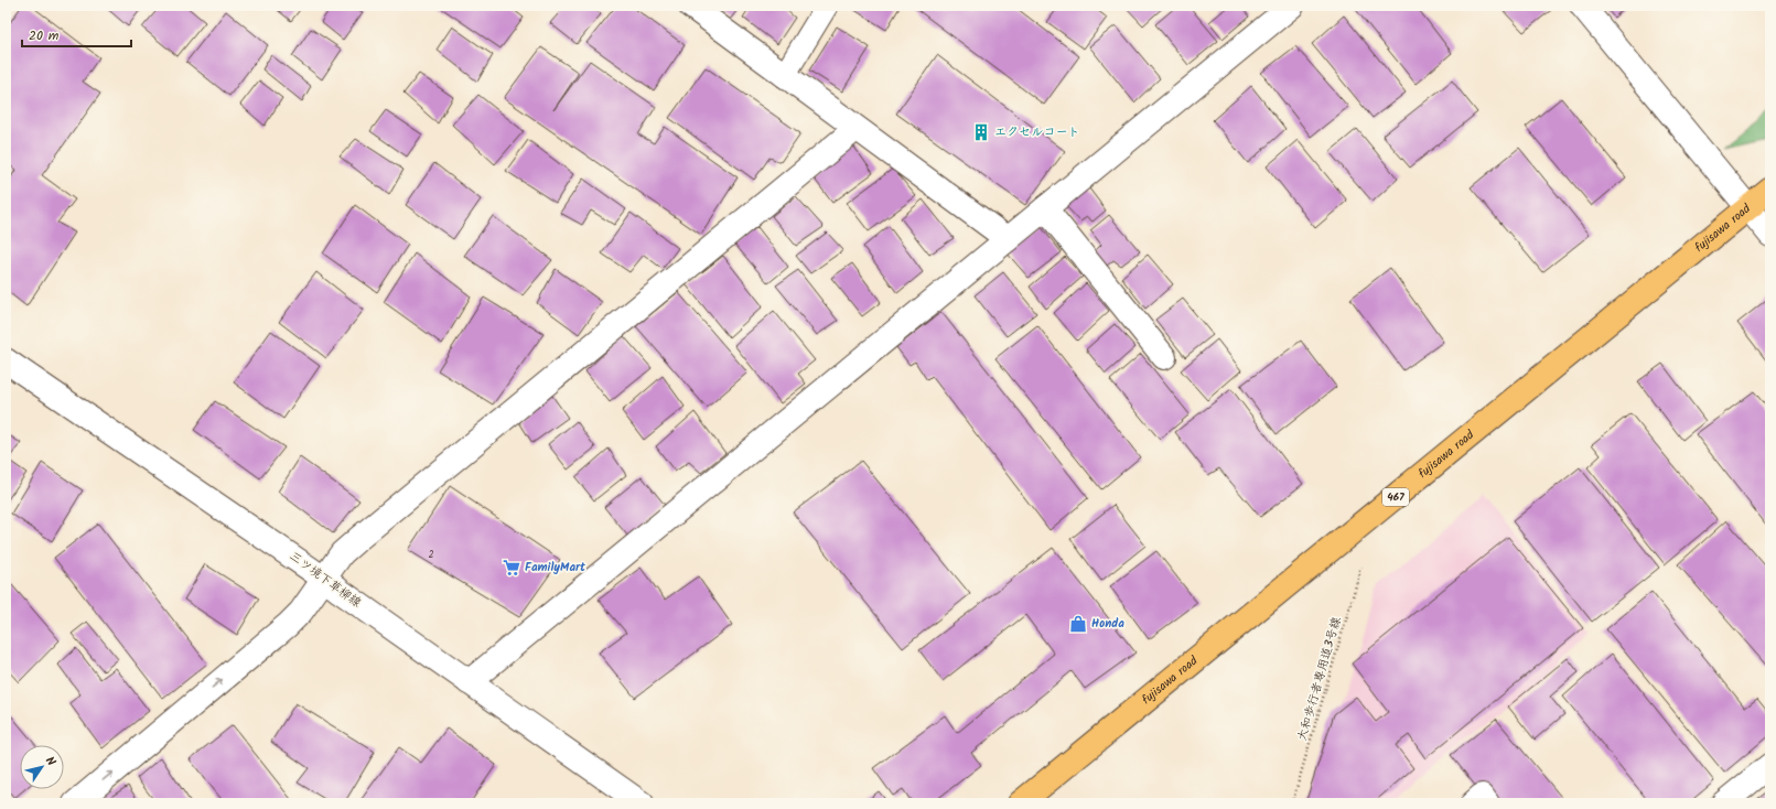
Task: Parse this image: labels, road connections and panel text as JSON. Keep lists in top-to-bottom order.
{
  "streets": {
    "highway": ["fujisawa road", "467"],
    "street": ["三ツ境下草柳線"],
    "path": ["大和歩行者専用道3号線"]
  },
  "places": {
    "building": ["エクセルコート"],
    "supermarket": ["FamilyMart"],
    "shop": ["Honda"]
  },
  "house_numbers": ["2"],
  "scale_bar": "20 m",
  "north": "top right"
}
